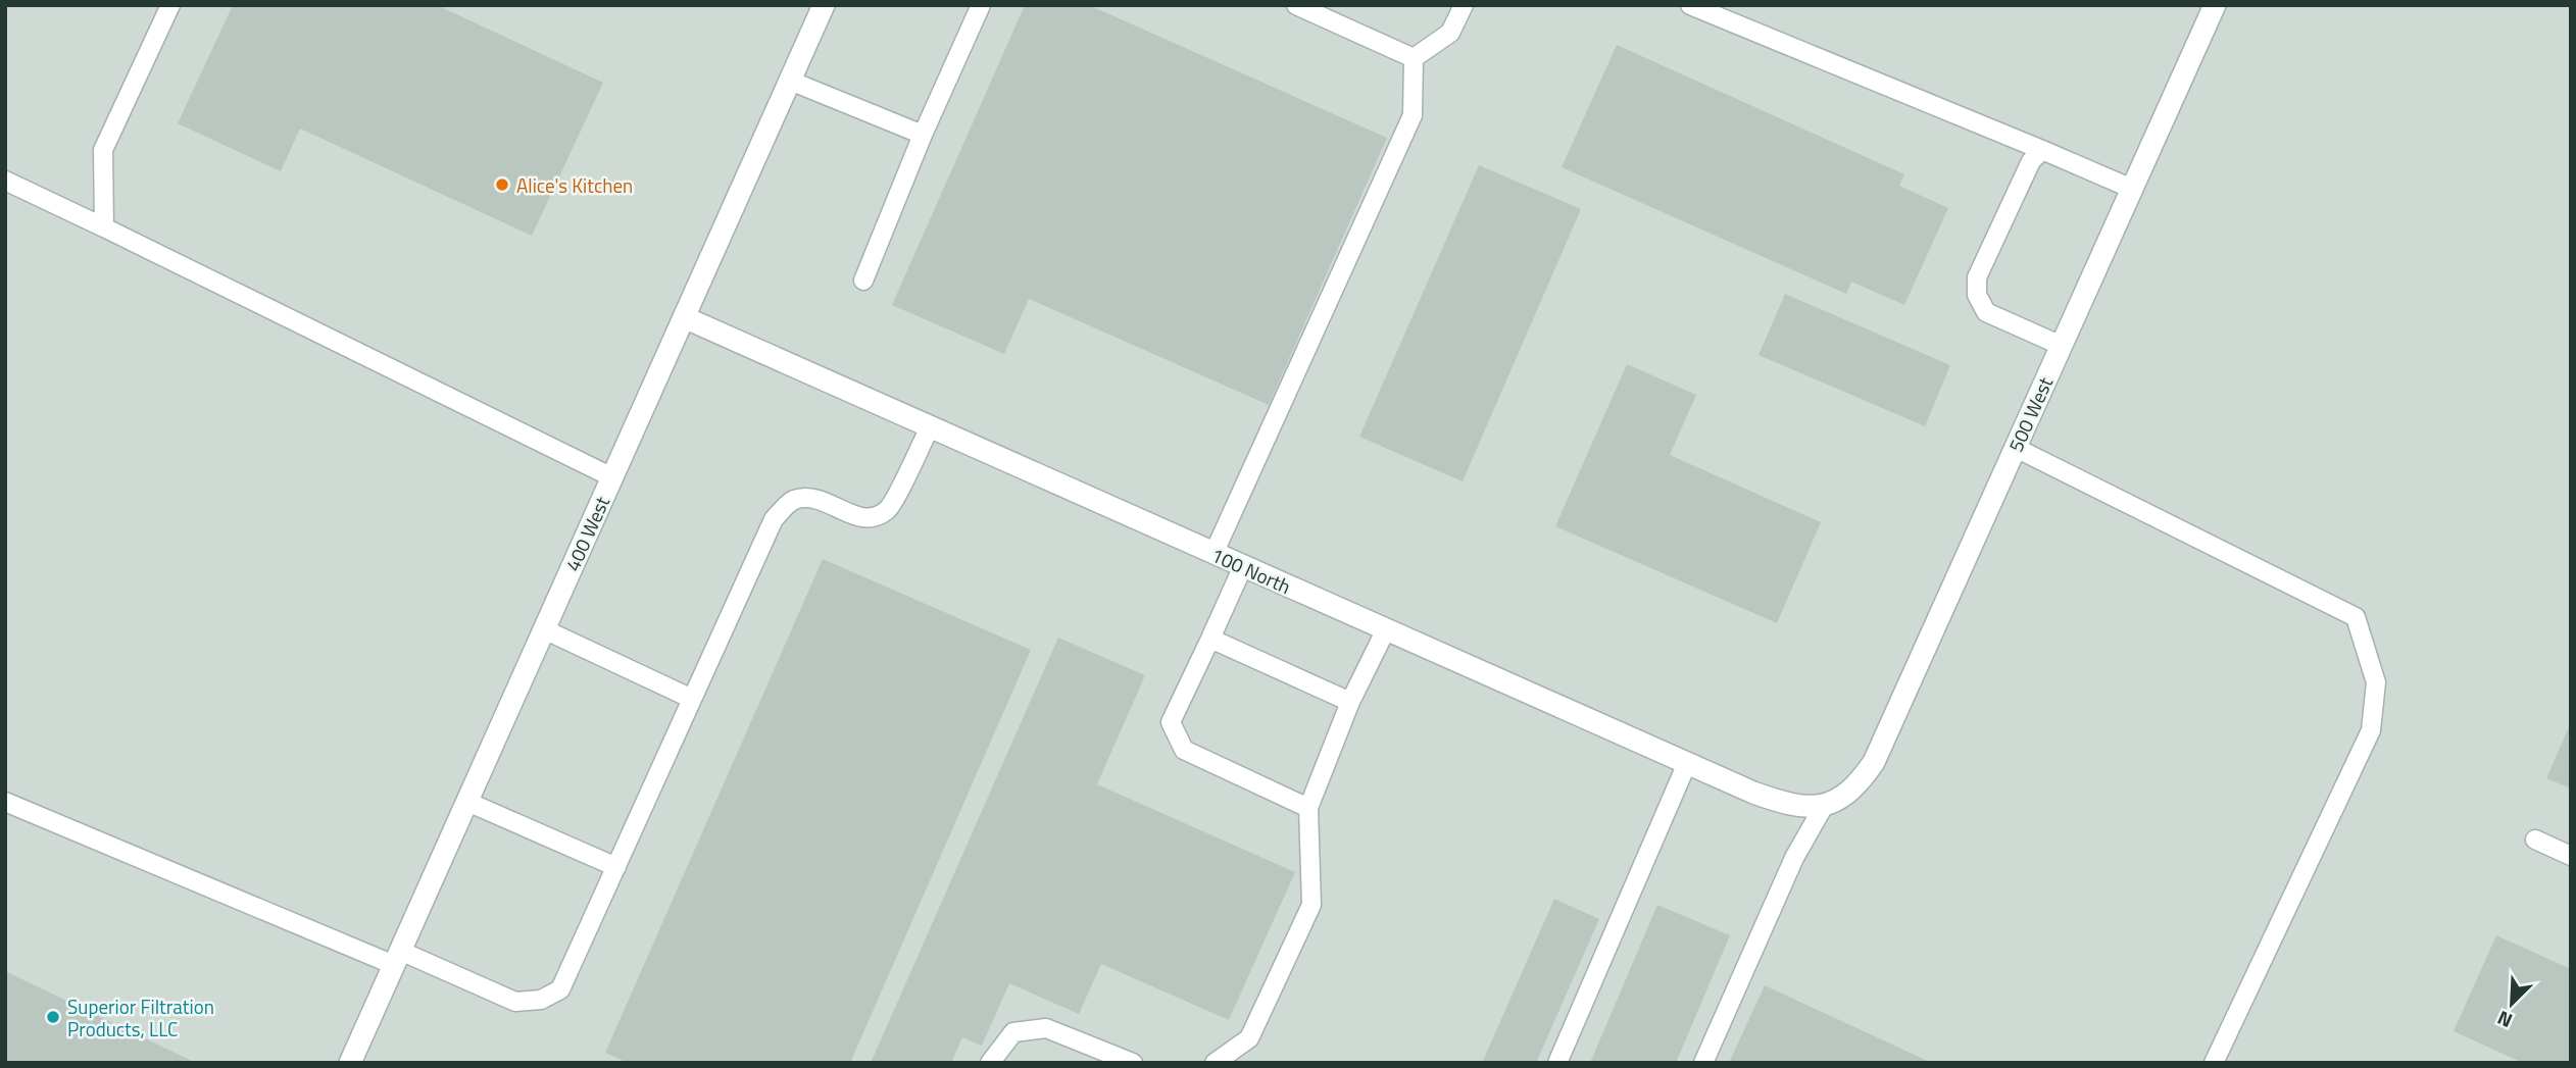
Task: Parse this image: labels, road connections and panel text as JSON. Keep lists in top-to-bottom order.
{
  "streets": {
    "street": ["500 West", "400 West", "100 North"]
  },
  "crossings": [
    ["500 West", "100 North"],
    ["400 West", "100 North"]
  ],
  "places": ["Alice's Kitchen", "Superior Filtration Products, LLC"],
  "north": "bottom left"
}
